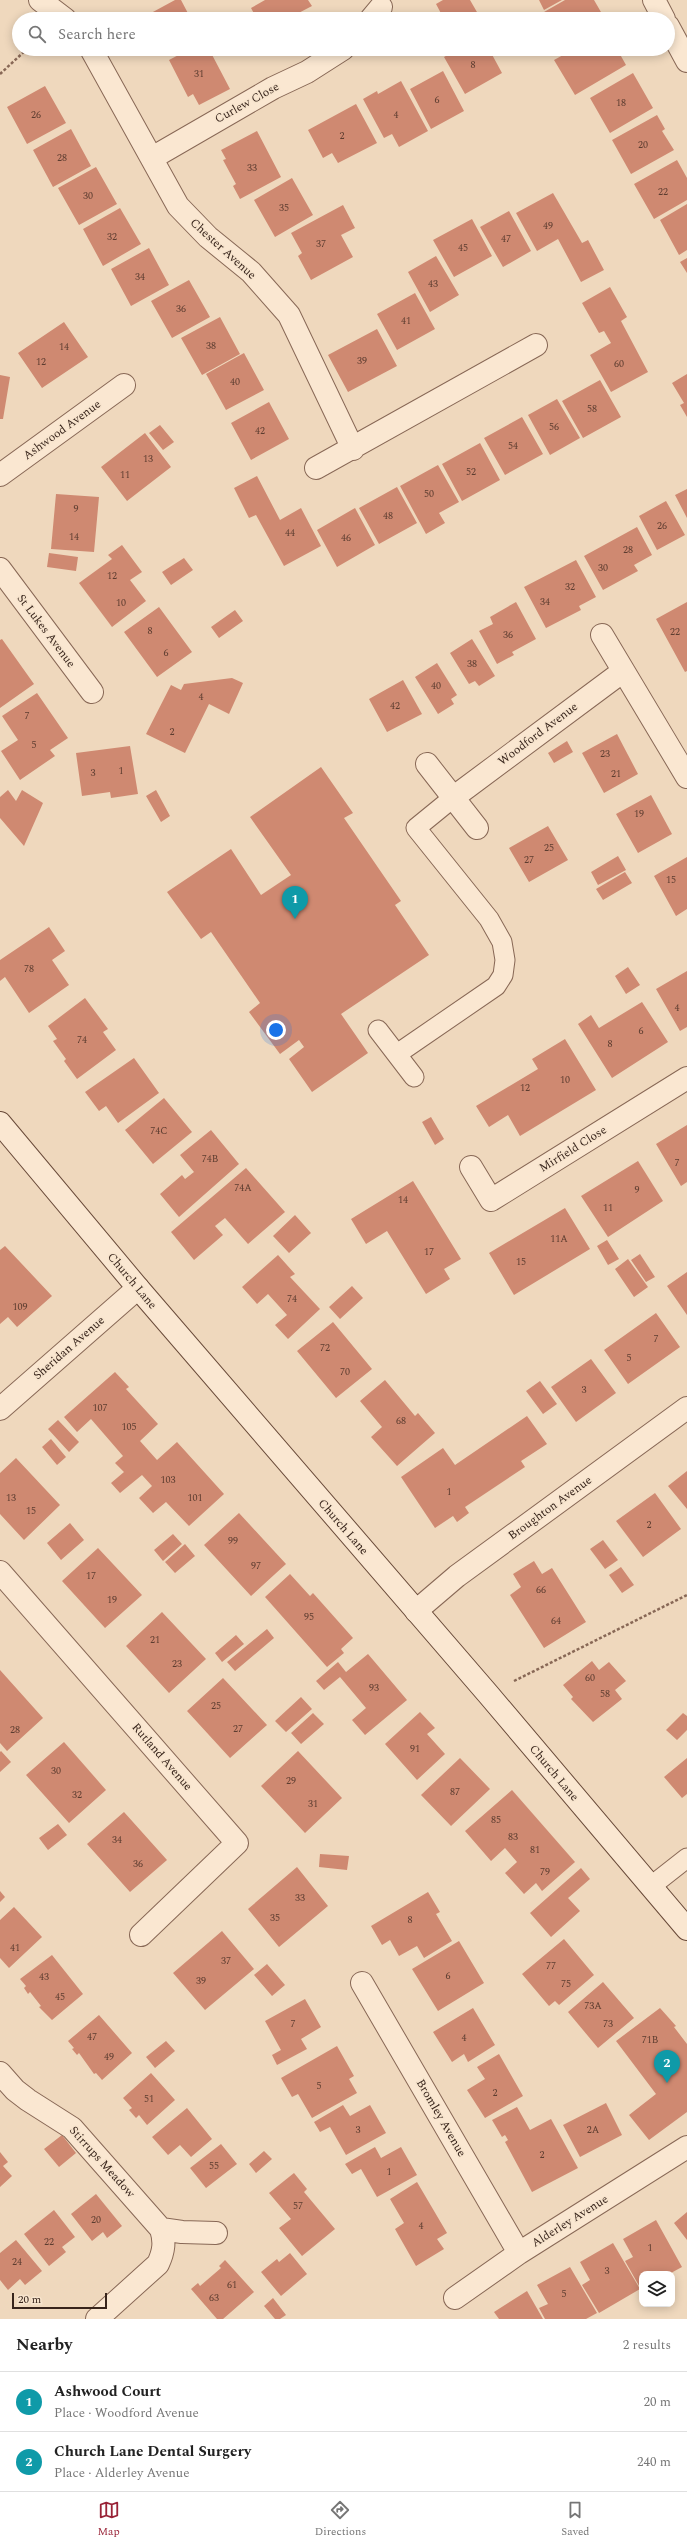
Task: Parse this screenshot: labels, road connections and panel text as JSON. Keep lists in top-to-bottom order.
{
  "streets": {
    "street": [
      "Curlew Close",
      "Chester Avenue",
      "Ashwood Avenue",
      "St Lukes Avenue",
      "Woodford Avenue",
      "Mirfield Close",
      "Church Lane",
      "Sheridan Avenue",
      "Broughton Avenue",
      "Rutland Avenue",
      "Bromley Avenue",
      "Stirrups Meadow",
      "Alderley Avenue"
    ]
  },
  "crossings": [
    ["Curlew Close", "Chester Avenue"],
    ["Church Lane", "Sheridan Avenue"],
    ["Church Lane", "Broughton Avenue"],
    ["Bromley Avenue", "Alderley Avenue"]
  ],
  "house_numbers": [
    "8",
    "31",
    "6",
    "18",
    "26",
    "4",
    "2",
    "20",
    "28",
    "33",
    "22",
    "30",
    "35",
    "49",
    "32",
    "47",
    "37",
    "45",
    "34",
    "43",
    "36",
    "41",
    "38",
    "14",
    "39",
    "12",
    "60",
    "40",
    "58",
    "56",
    "42",
    "54",
    "13",
    "52",
    "11",
    "50",
    "9",
    "48",
    "26",
    "44",
    "14",
    "46",
    "28",
    "30",
    "12",
    "32",
    "34",
    "10",
    "8",
    "22",
    "36",
    "6",
    "38",
    "40",
    "4",
    "42",
    "7",
    "2",
    "5",
    "23",
    "1",
    "3",
    "21",
    "19",
    "25",
    "27",
    "15",
    "78",
    "4",
    "6",
    "74",
    "8",
    "10",
    "12",
    "74C",
    "74B",
    "7",
    "74A",
    "9",
    "14",
    "11",
    "11A",
    "17",
    "15",
    "74",
    "109",
    "7",
    "72",
    "5",
    "70",
    "3",
    "107",
    "68",
    "105",
    "103",
    "1",
    "13",
    "101",
    "15",
    "2",
    "99",
    "97",
    "17",
    "66",
    "19",
    "95",
    "64",
    "21",
    "23",
    "60",
    "93",
    "58",
    "25",
    "27",
    "28",
    "91",
    "30",
    "29",
    "87",
    "32",
    "31",
    "85",
    "83",
    "34",
    "81",
    "36",
    "79",
    "33",
    "35",
    "8",
    "41",
    "37",
    "77",
    "6",
    "43",
    "39",
    "75",
    "45",
    "73A",
    "7",
    "73",
    "47",
    "4",
    "71B",
    "49",
    "5",
    "2",
    "51",
    "3",
    "2A",
    "2",
    "55",
    "1",
    "57",
    "20",
    "4",
    "22",
    "1",
    "24",
    "3",
    "61",
    "5",
    "63"
  ],
  "scale_bar": "20 m",
  "page": {
    "search": "Search here",
    "pins": ["1", "2"],
    "scale": "20 m",
    "heading": ["Nearby", "2 results"],
    "list": [
      {
        "mark": "1",
        "name": "Ashwood Court",
        "note": "Place · Woodford Avenue",
        "value": "20 m"
      },
      {
        "mark": "2",
        "name": "Church Lane Dental Surgery",
        "note": "Place · Alderley Avenue",
        "value": "240 m"
      }
    ],
    "nav": ["Map", "Directions", "Saved"]
  }
}
